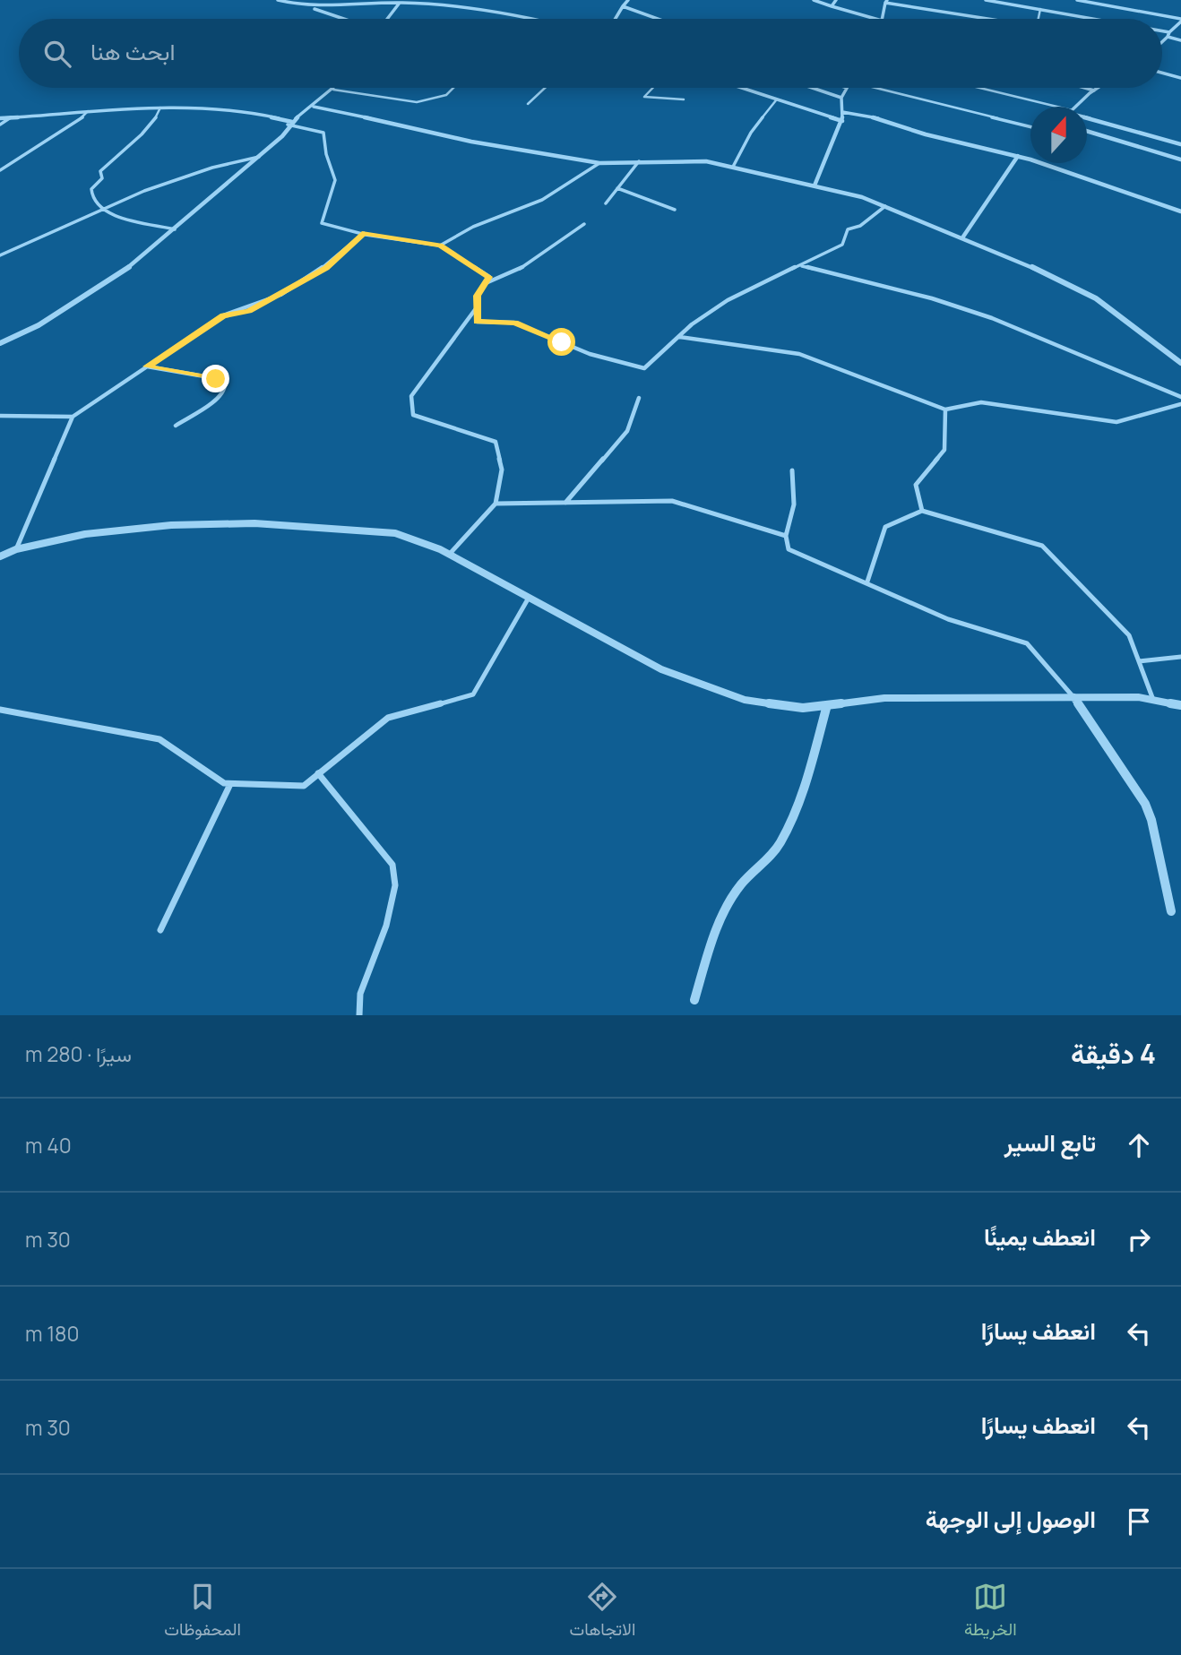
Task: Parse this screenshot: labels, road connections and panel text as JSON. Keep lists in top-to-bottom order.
{
  "north": "top",
  "page": {
    "search": "ابحث هنا",
    "heading": ["4 دقيقة", "سيرًا · 280 m"],
    "list": [
      ["تابع السير", "40 m"],
      ["انعطف يمينًا", "30 m"],
      ["انعطف يسارًا", "180 m"],
      ["انعطف يسارًا", "30 m"],
      "الوصول إلى الوجهة"
    ],
    "nav": ["الخريطة", "الاتجاهات", "المحفوظات"]
  }
}
